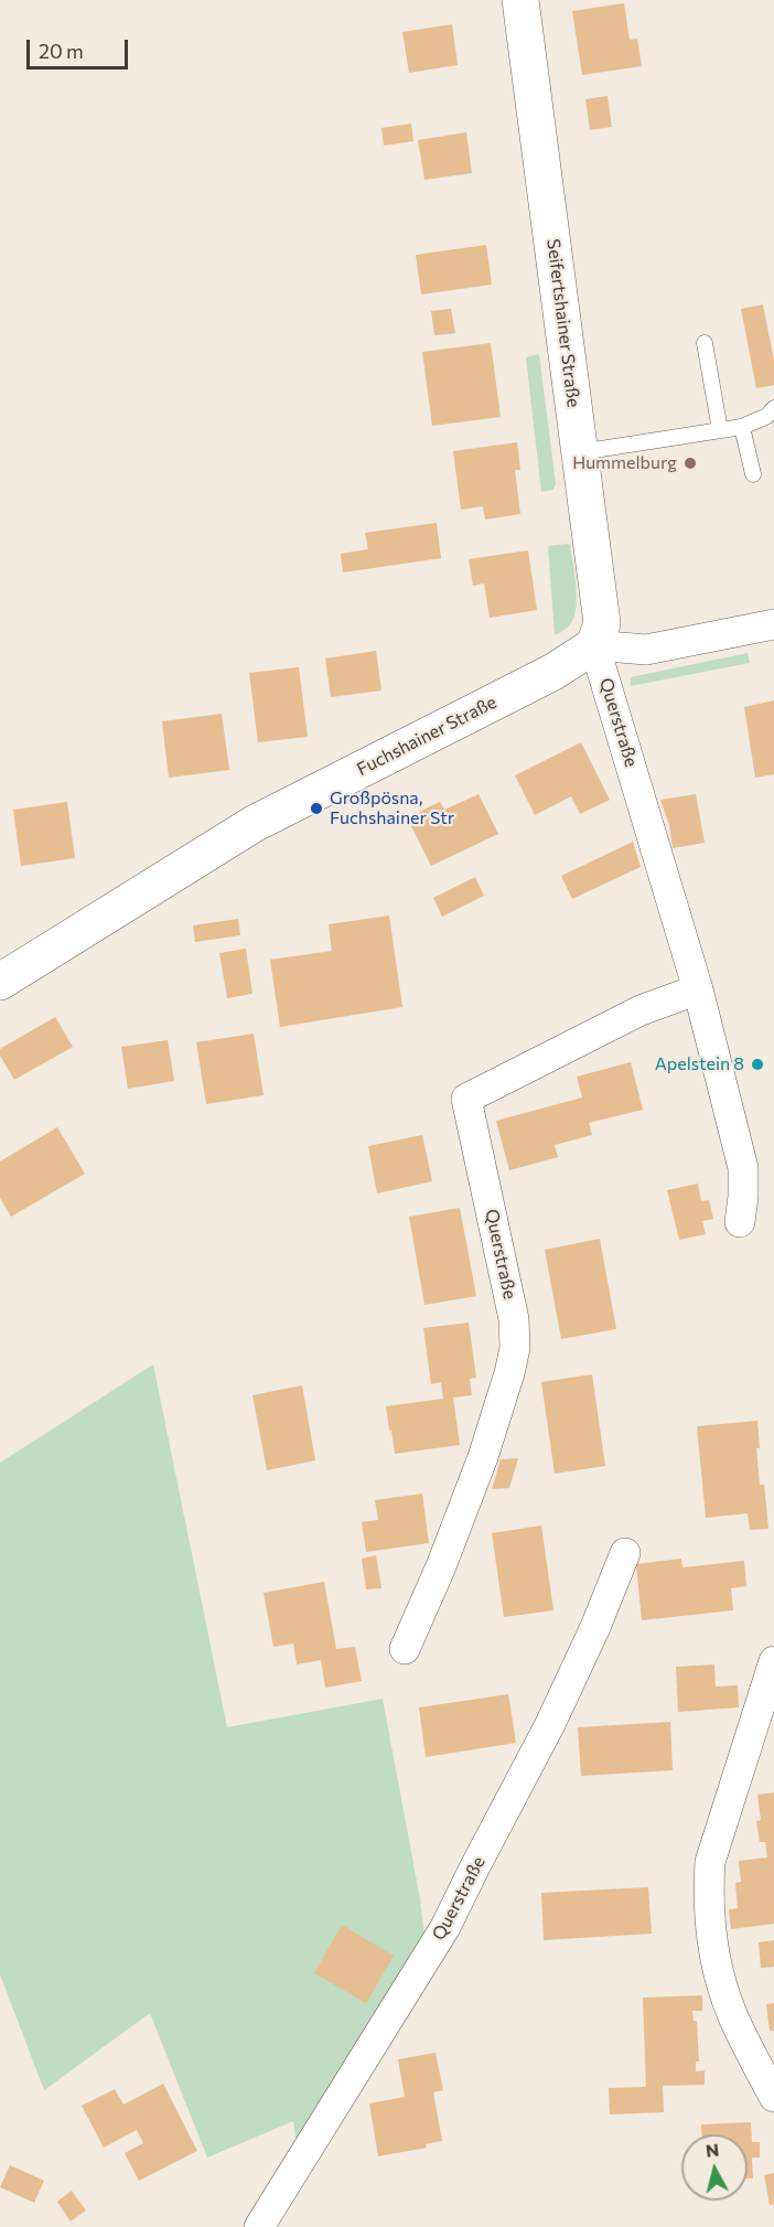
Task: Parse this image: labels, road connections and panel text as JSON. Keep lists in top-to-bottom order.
{
  "streets": {
    "street": ["Seifertshainer Straße", "Querstraße", "Fuchshainer Straße"]
  },
  "crossings": [
    ["Seifertshainer Straße", "Querstraße"],
    ["Seifertshainer Straße", "Fuchshainer Straße"],
    ["Querstraße", "Fuchshainer Straße"]
  ],
  "places": ["Hummelburg", "Großpösna, Fuchshainer Str", "Apelstein 8"],
  "scale_bar": "20 m",
  "north": "top"
}
